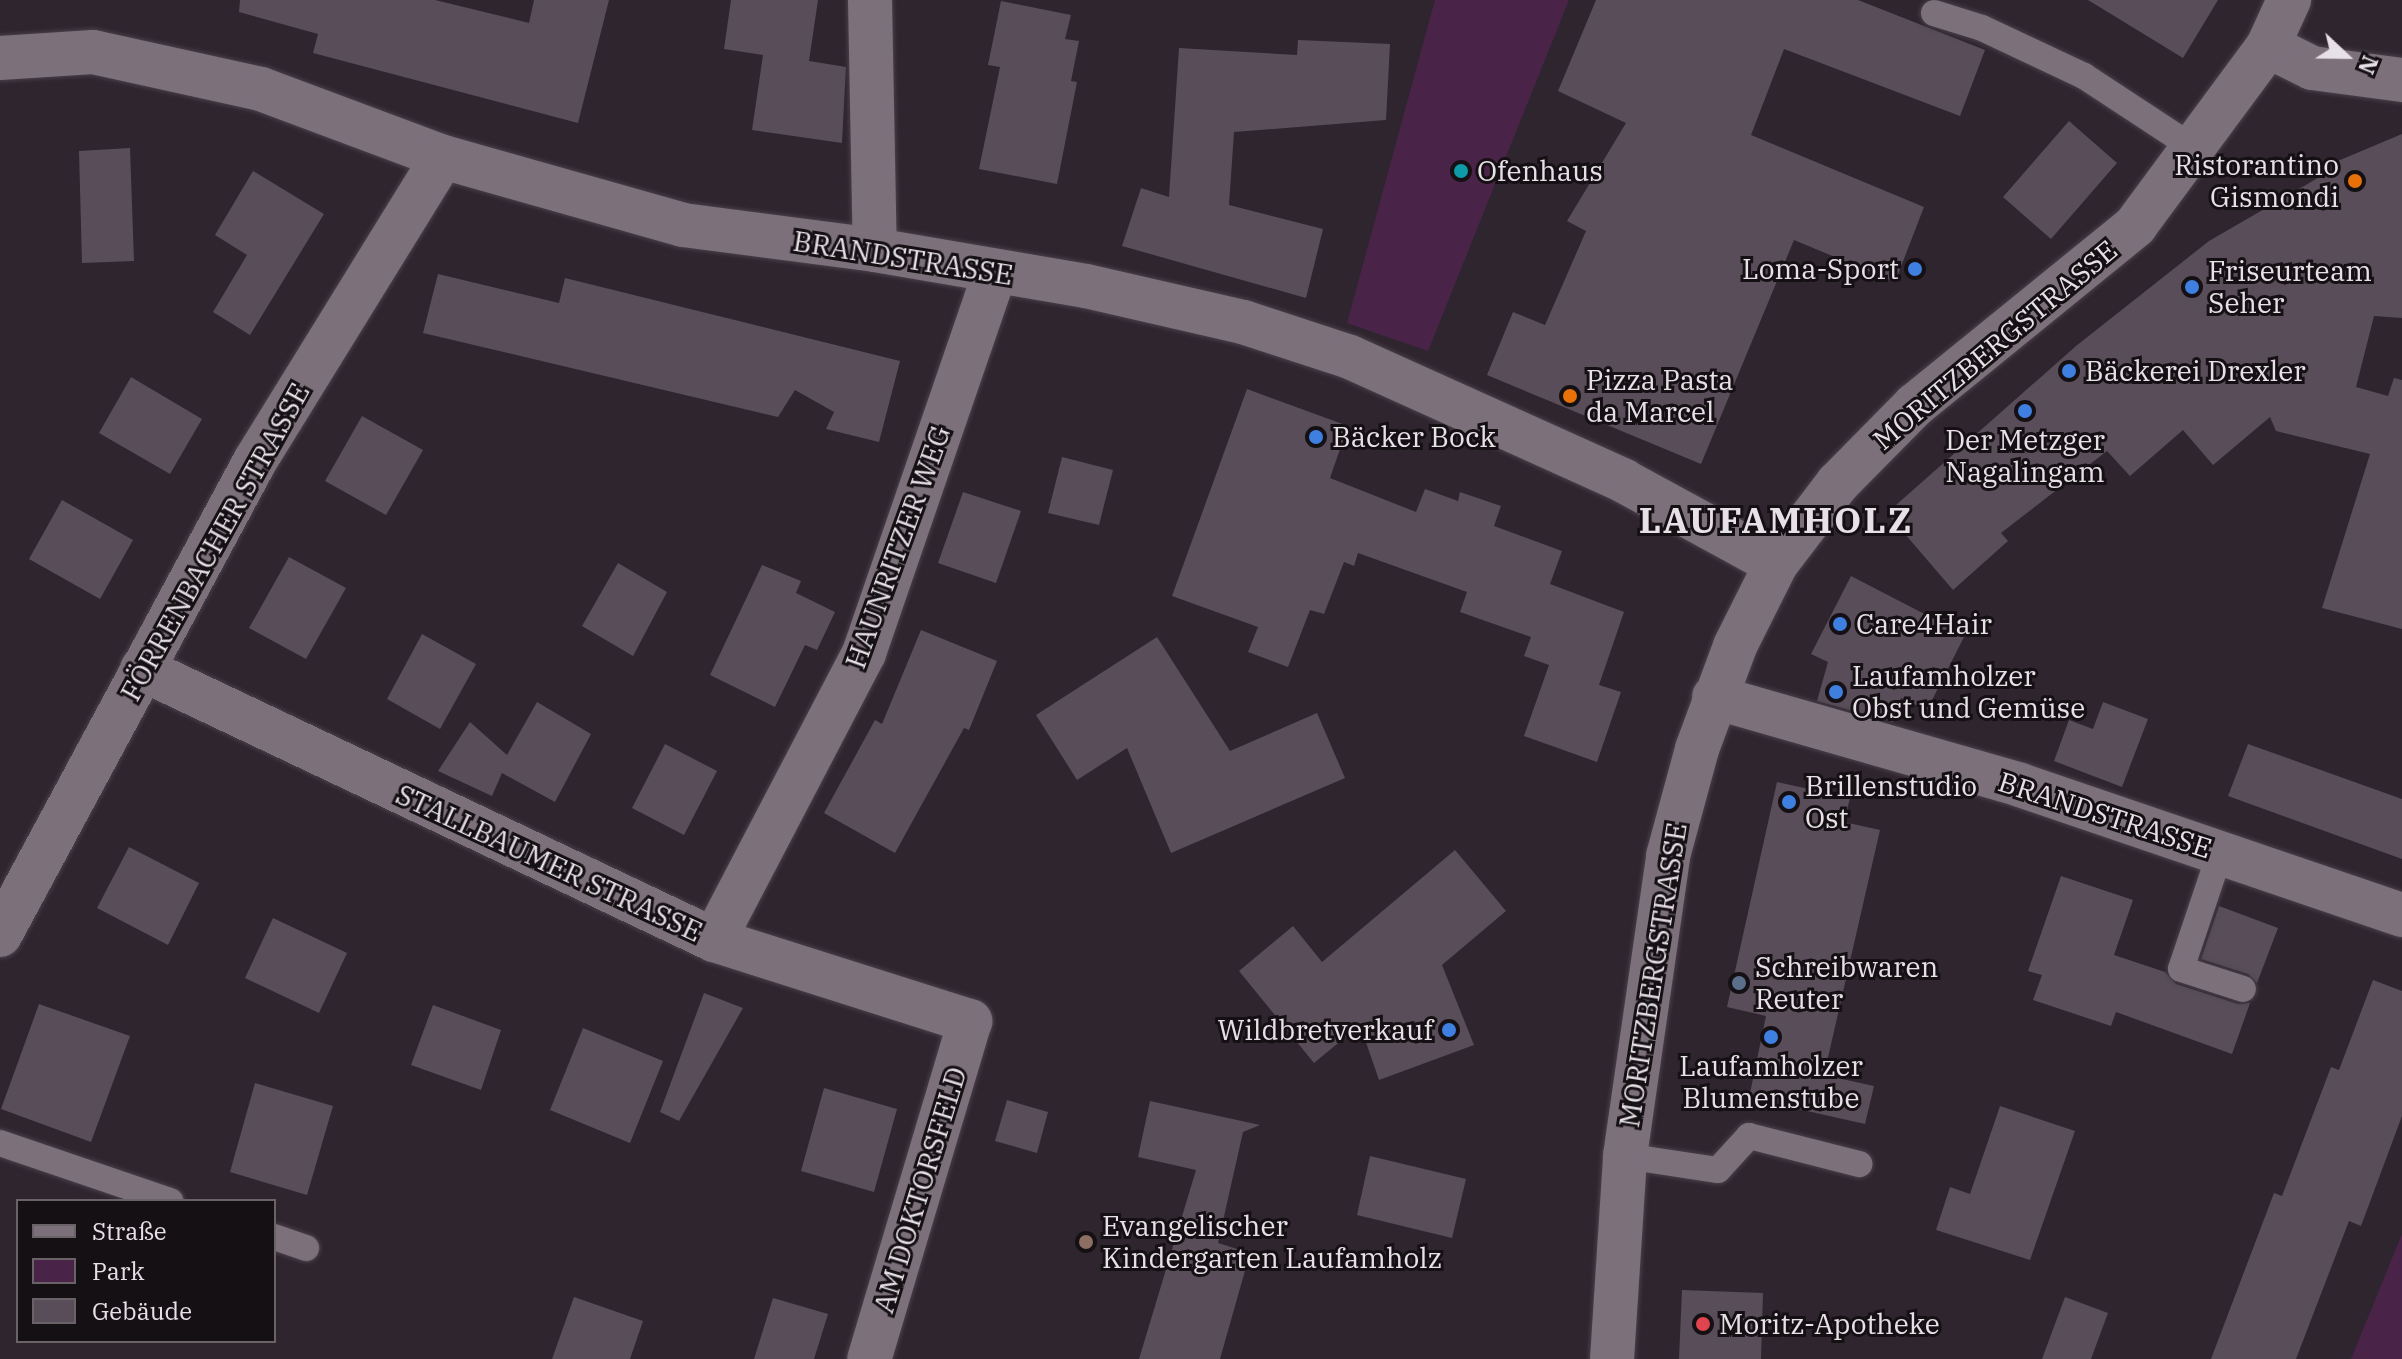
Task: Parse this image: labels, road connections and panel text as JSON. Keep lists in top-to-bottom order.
{
  "streets": {
    "street": [
      "BRANDSTRASSE",
      "MORITZBERGSTRASSE",
      "FÖRRENBACHER STRASSE",
      "HAUNRITZER WEG",
      "STALLBAUMER STRASSE",
      "AM DOKTORSFELD"
    ]
  },
  "crossings": [
    ["BRANDSTRASSE", "MORITZBERGSTRASSE"],
    ["BRANDSTRASSE", "FÖRRENBACHER STRASSE"],
    ["BRANDSTRASSE", "HAUNRITZER WEG"],
    ["FÖRRENBACHER STRASSE", "STALLBAUMER STRASSE"],
    ["HAUNRITZER WEG", "STALLBAUMER STRASSE"],
    ["STALLBAUMER STRASSE", "AM DOKTORSFELD"]
  ],
  "districts": ["LAUFAMHOLZ"],
  "places": [
    "Ofenhaus",
    "Ristorantino Gismondi",
    "Loma-Sport",
    "Friseurteam Seher",
    "Bäckerei Drexler",
    "Pizza Pasta da Marcel",
    "Der Metzger Nagalingam",
    "Bäcker Bock",
    "Care4Hair",
    "Laufamholzer Obst und Gemüse",
    "Brillenstudio Ost",
    "Schreibwaren Reuter",
    "Wildbretverkauf",
    "Laufamholzer Blumenstube",
    "Evangelischer Kindergarten Laufamholz",
    "Moritz-Apotheke"
  ],
  "legend": ["Straße", "Park", "Gebäude"],
  "north": "right"
}
